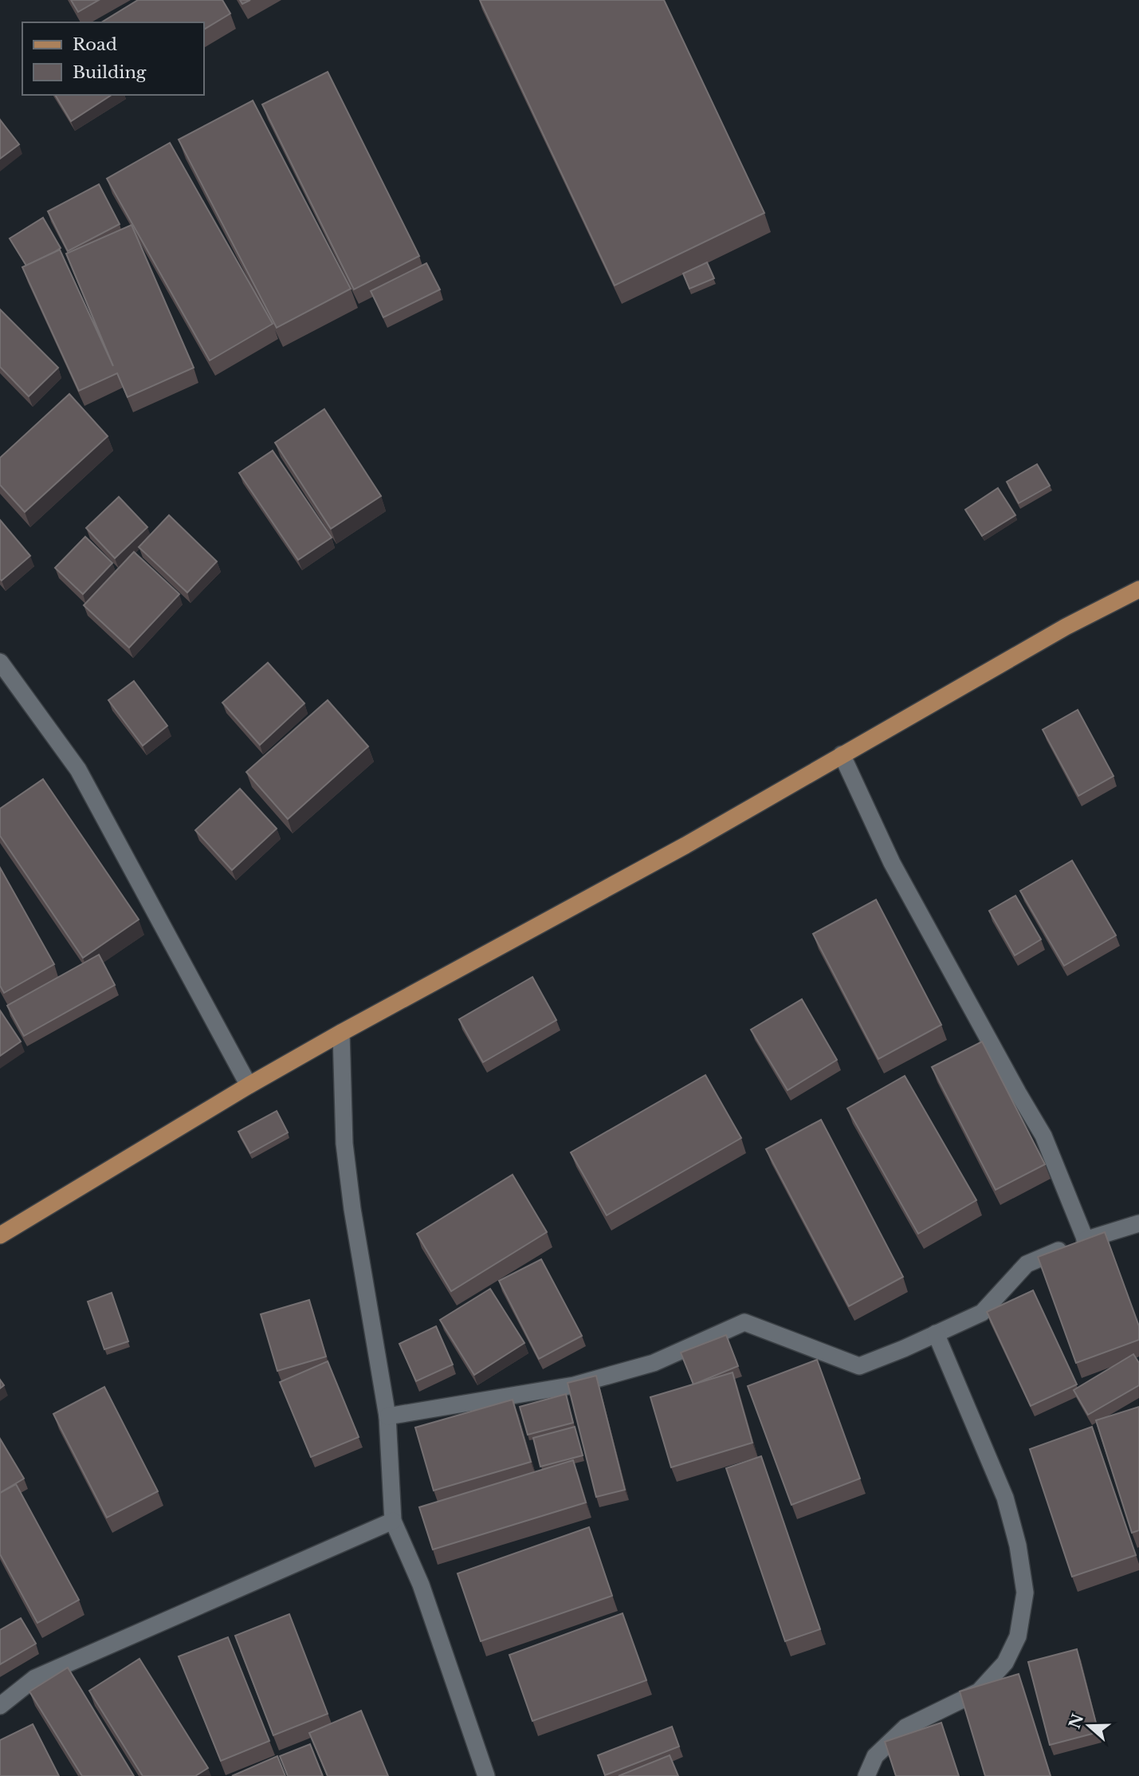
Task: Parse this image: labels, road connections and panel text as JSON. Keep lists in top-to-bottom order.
{
  "legend": ["Road", "Building"],
  "north": "left"
}
